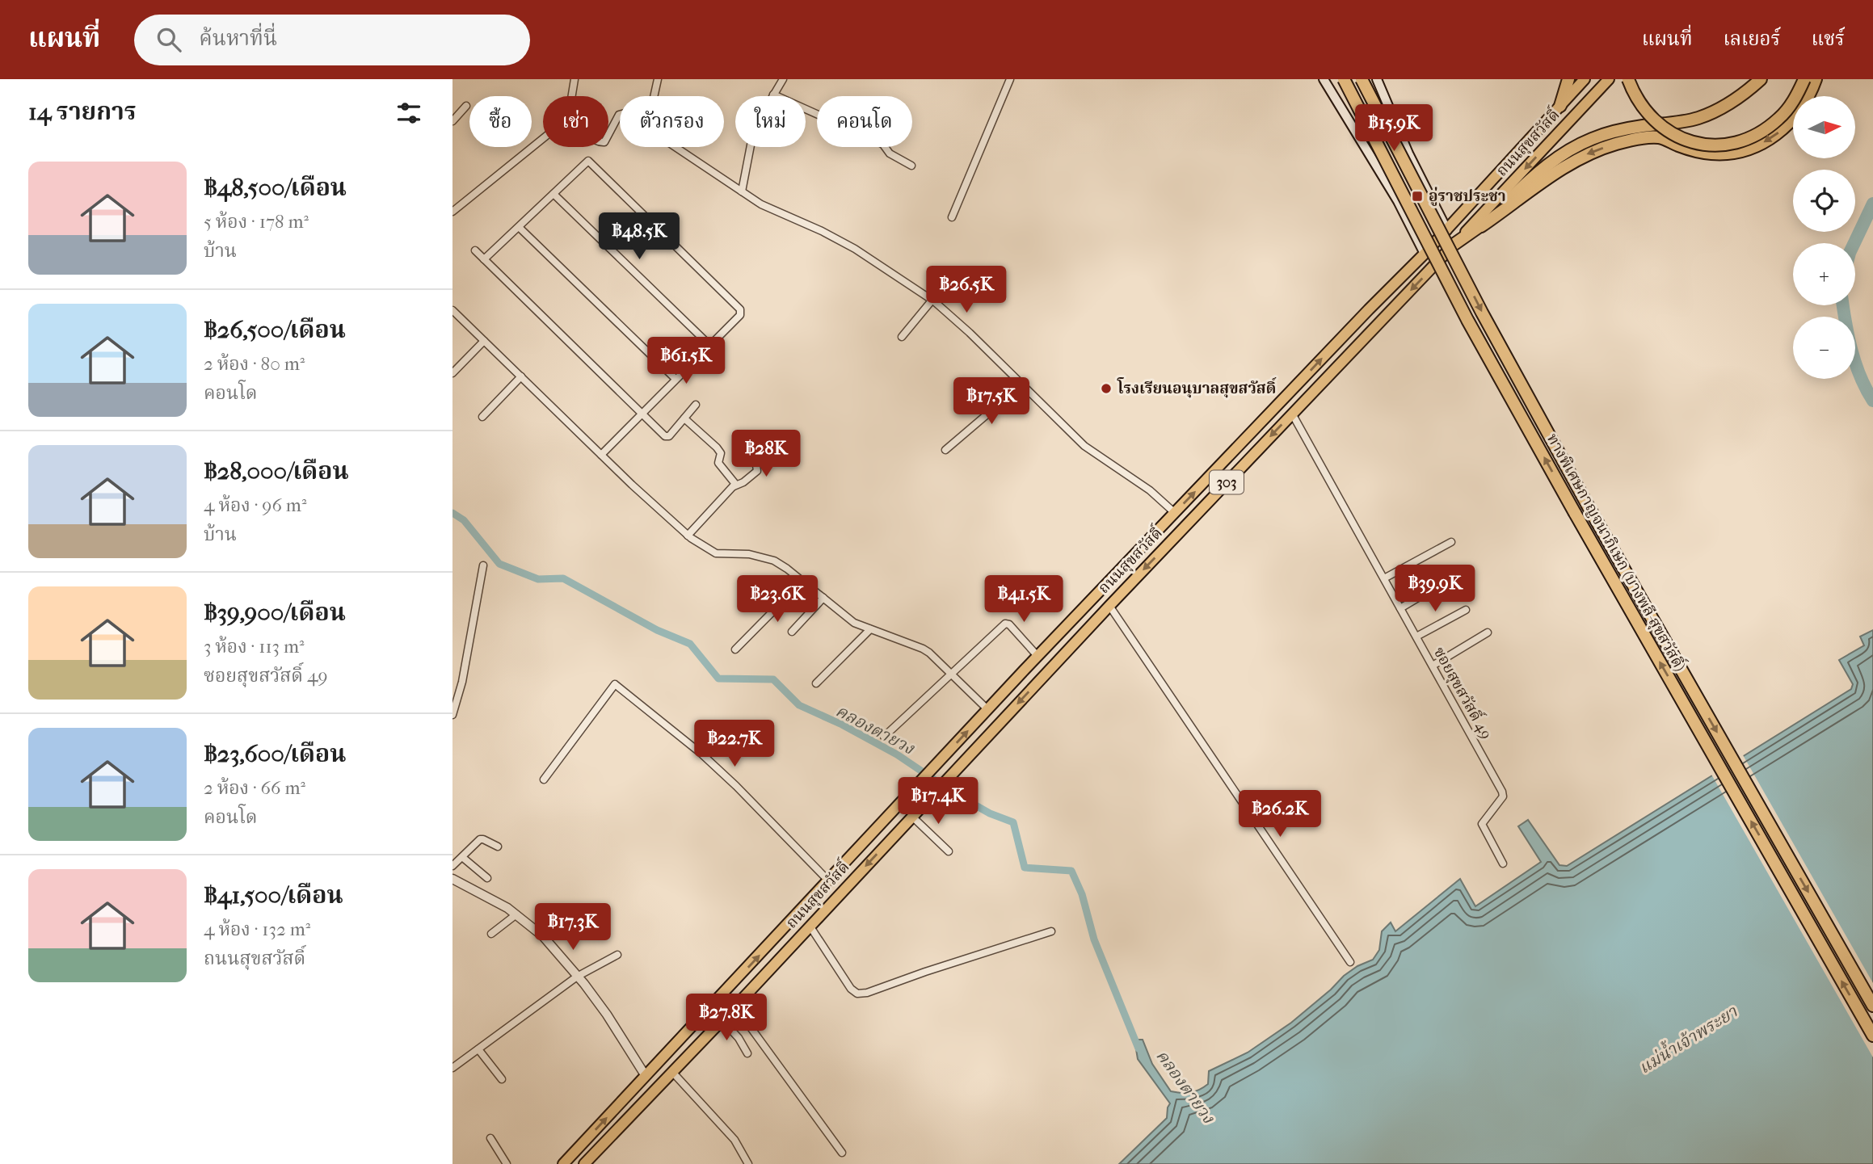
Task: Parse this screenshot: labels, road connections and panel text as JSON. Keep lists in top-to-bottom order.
{
  "streets": {
    "highway": ["ทางพิเศษกาญจนาภิเษก (บางพลี-สุขสวัสดิ์)"],
    "main road": ["ถนนสุขสวัสดิ์", "303"],
    "street": ["ซอยสุขสวัสดิ์ 49"]
  },
  "crossings": [
    ["ถนนสุขสวัสดิ์", "ซอยสุขสวัสดิ์ 49"]
  ],
  "water": ["คลองตายวง", "แม่น้ำเจ้าพระยา"],
  "places": {
    "transit": ["อู่ราชประชา"],
    "other": ["โรงเรียนอนุบาลสุขสวัสดิ์"]
  },
  "north": "right",
  "page": {
    "header": "แผนที่",
    "search": "ค้นหาที่นี่",
    "nav": ["แผนที่", "เลเยอร์", "แชร์"],
    "heading": "14 รายการ",
    "map_buttons": ["+", "−"],
    "chip": [
      "ซื้อ",
      "เช่า",
      "ตัวกรอง",
      "ใหม่",
      "คอนโด"
    ],
    "price": [
      "฿15.9K",
      "฿48.5K",
      "฿26.5K",
      "฿61.5K",
      "฿17.5K",
      "฿28K",
      "฿39.9K",
      "฿23.6K",
      "฿41.5K",
      "฿22.7K",
      "฿17.4K",
      "฿26.2K",
      "฿17.3K",
      "฿27.8K"
    ],
    "list": [
      {
        "name": "฿48,500/เดือน",
        "note": "5 ห้อง · 178 m² · บ้าน"
      },
      {
        "name": "฿26,500/เดือน",
        "note": "2 ห้อง · 80 m² · คอนโด"
      },
      {
        "name": "฿28,000/เดือน",
        "note": "4 ห้อง · 96 m² · บ้าน"
      },
      {
        "name": "฿39,900/เดือน",
        "note": "3 ห้อง · 113 m² · ซอยสุขสวัสดิ์ 49"
      },
      {
        "name": "฿23,600/เดือน",
        "note": "2 ห้อง · 66 m² · คอนโด"
      },
      {
        "name": "฿41,500/เดือน",
        "note": "4 ห้อง · 132 m² · ถนนสุขสวัสดิ์"
      }
    ]
  }
}
